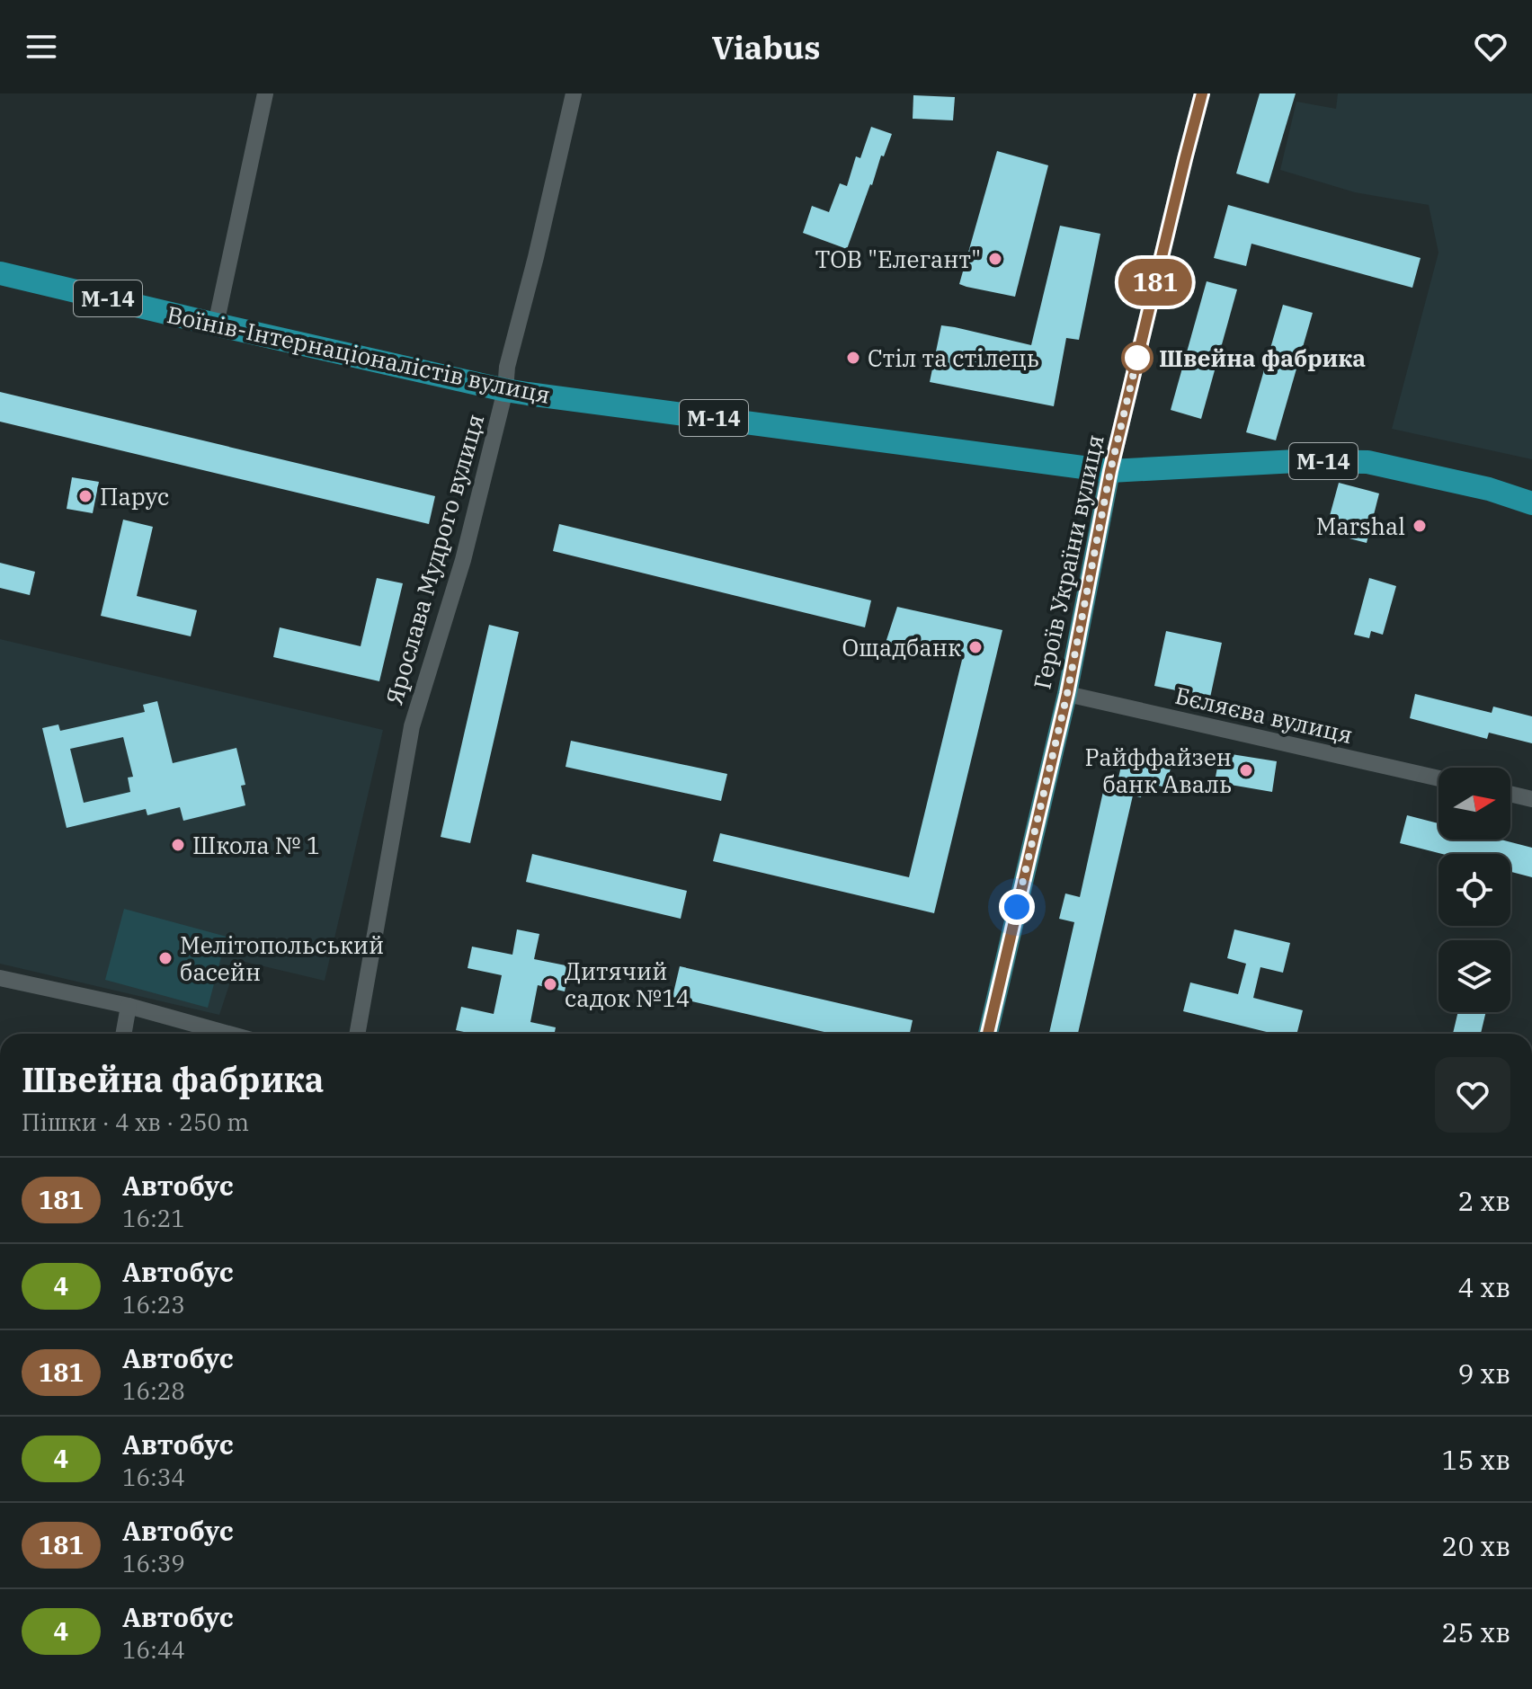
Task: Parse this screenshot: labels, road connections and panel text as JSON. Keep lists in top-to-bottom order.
{
  "streets": {
    "highway": ["М-14", "Воїнів-Інтернаціоналістів вулиця"],
    "main road": ["Героїв України вулиця"],
    "street": ["Ярослава Мудрого вулиця", "Бєляєва вулиця"]
  },
  "crossings": [
    ["Воїнів-Інтернаціоналістів вулиця", "Ярослава Мудрого вулиця"],
    ["Воїнів-Інтернаціоналістів вулиця", "Героїв України вулиця"],
    ["Героїв України вулиця", "Бєляєва вулиця"]
  ],
  "places": [
    "ТОВ \"Елегант\"",
    "Стіл та стілець",
    "Швейна фабрика",
    "Парус",
    "Marshal",
    "Ощадбанк",
    "Райффайзен банк Аваль",
    "Школа № 1",
    "Мелітопольський басейн",
    "Дитячий садок №14"
  ],
  "lines": ["bus line 181"],
  "north": "right",
  "page": {
    "header": "Viabus",
    "on_map": "181",
    "heading": ["Швейна фабрика", "Пішки · 4 хв · 250 m"],
    "list": [
      {
        "mark": "181",
        "name": "Автобус",
        "note": "16:21",
        "value": "2 хв"
      },
      {
        "mark": "4",
        "name": "Автобус",
        "note": "16:23",
        "value": "4 хв"
      },
      {
        "mark": "181",
        "name": "Автобус",
        "note": "16:28",
        "value": "9 хв"
      },
      {
        "mark": "4",
        "name": "Автобус",
        "note": "16:34",
        "value": "15 хв"
      },
      {
        "mark": "181",
        "name": "Автобус",
        "note": "16:39",
        "value": "20 хв"
      },
      {
        "mark": "4",
        "name": "Автобус",
        "note": "16:44",
        "value": "25 хв"
      }
    ]
  }
}
